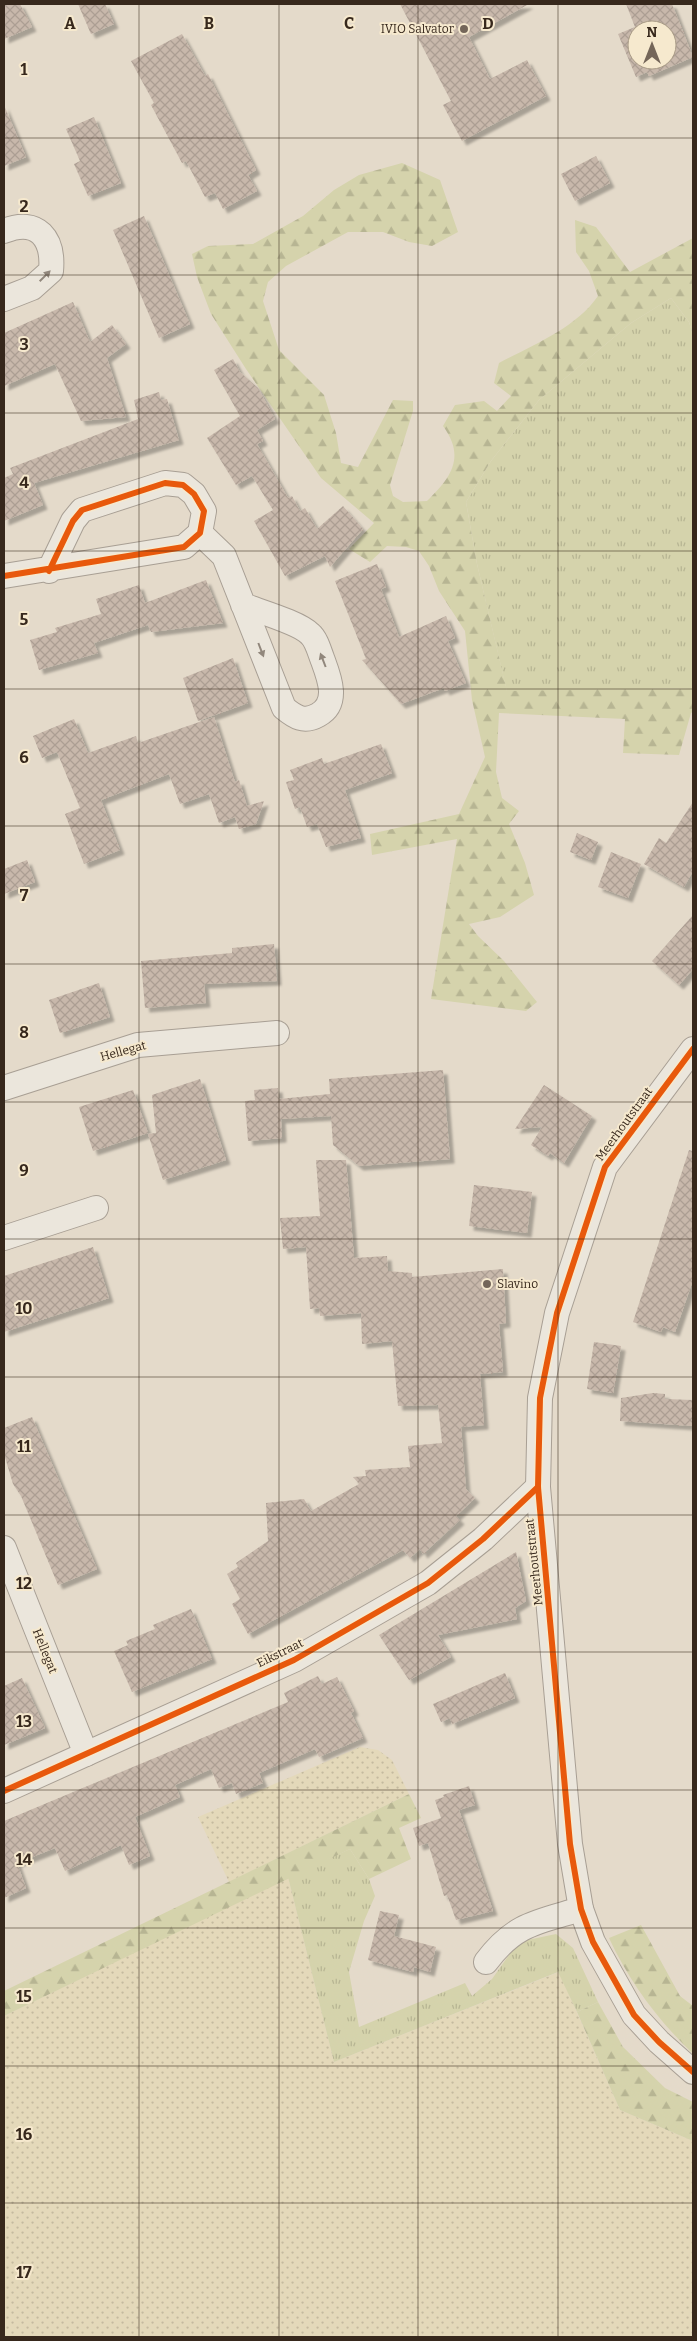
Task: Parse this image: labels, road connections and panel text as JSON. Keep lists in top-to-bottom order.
{
  "streets": {
    "street": ["Hellegat", "Meerhoutstraat", "Eikstraat"]
  },
  "crossings": [
    ["Hellegat", "Eikstraat"],
    ["Meerhoutstraat", "Eikstraat"]
  ],
  "places": ["IVIO Salvator", "Slavino"],
  "north": "top",
  "grid": {
    "columns": [
      "A",
      "B",
      "C",
      "D"
    ],
    "rows": [
      "1",
      "2",
      "3",
      "4",
      "5",
      "6",
      "7",
      "8",
      "9",
      "10",
      "11",
      "12",
      "13",
      "14",
      "15",
      "16",
      "17"
    ]
  }
}
